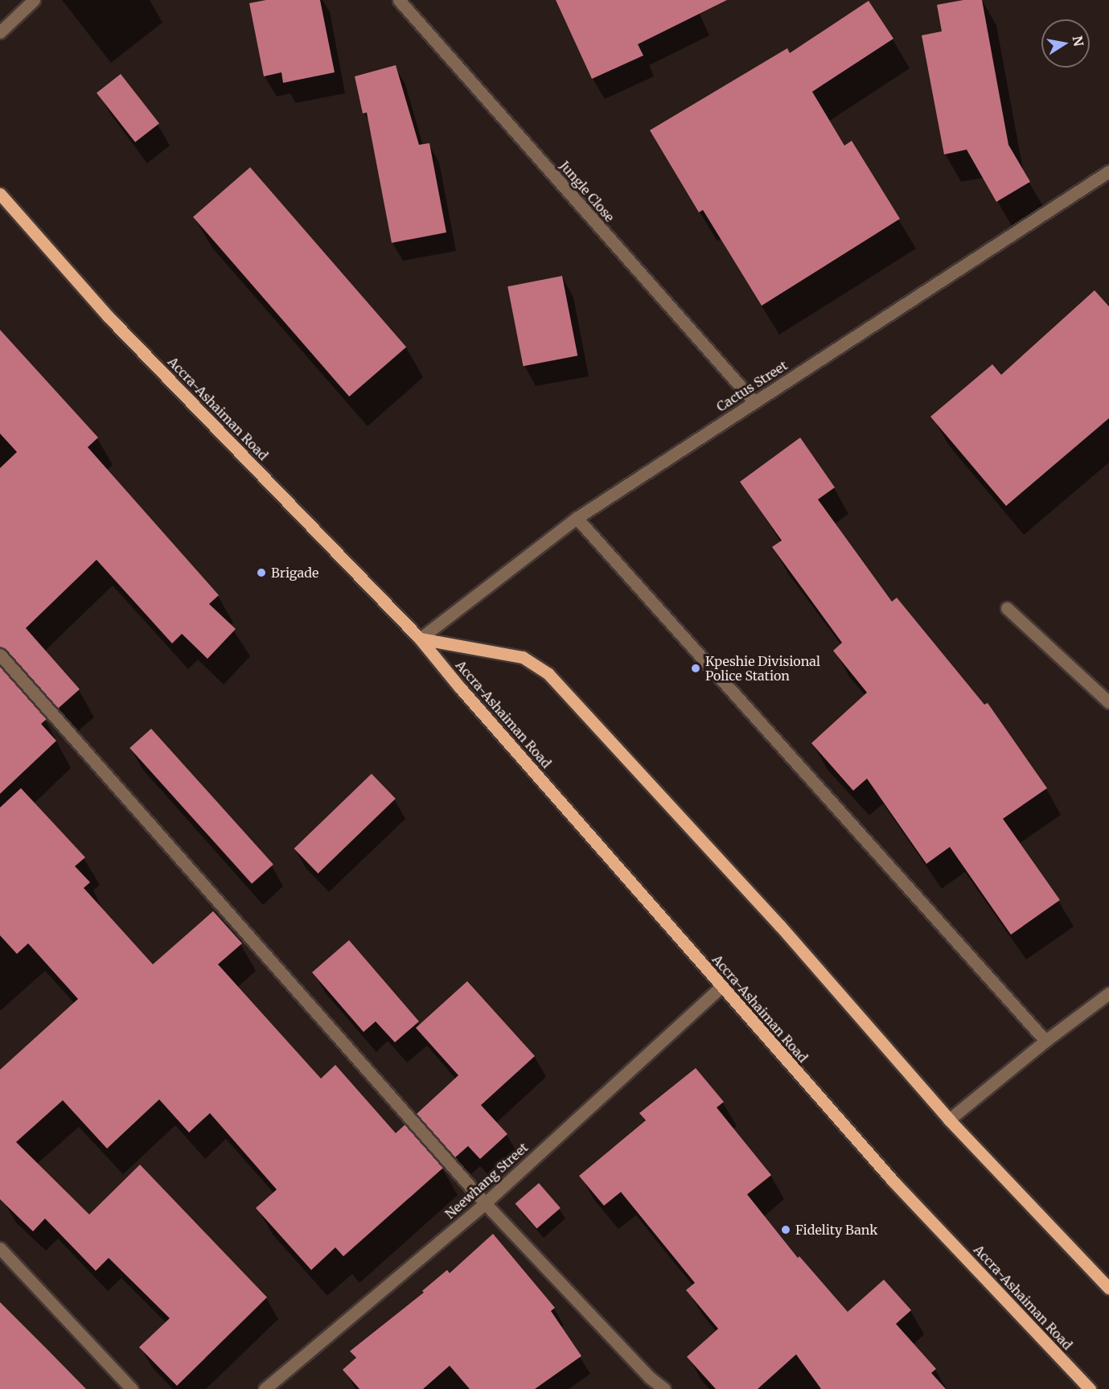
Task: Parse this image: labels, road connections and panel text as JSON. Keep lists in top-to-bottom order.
{
  "streets": {
    "main road": ["Accra-Ashaiman Road"],
    "street": ["Jungle Close", "Cactus Street", "Neewhang Street"]
  },
  "crossings": [
    ["Jungle Close", "Cactus Street"],
    ["Cactus Street", "Accra-Ashaiman Road"],
    ["Accra-Ashaiman Road", "Neewhang Street"]
  ],
  "places": ["Brigade", "Kpeshie Divisional Police Station", "Fidelity Bank"],
  "north": "right"
}
